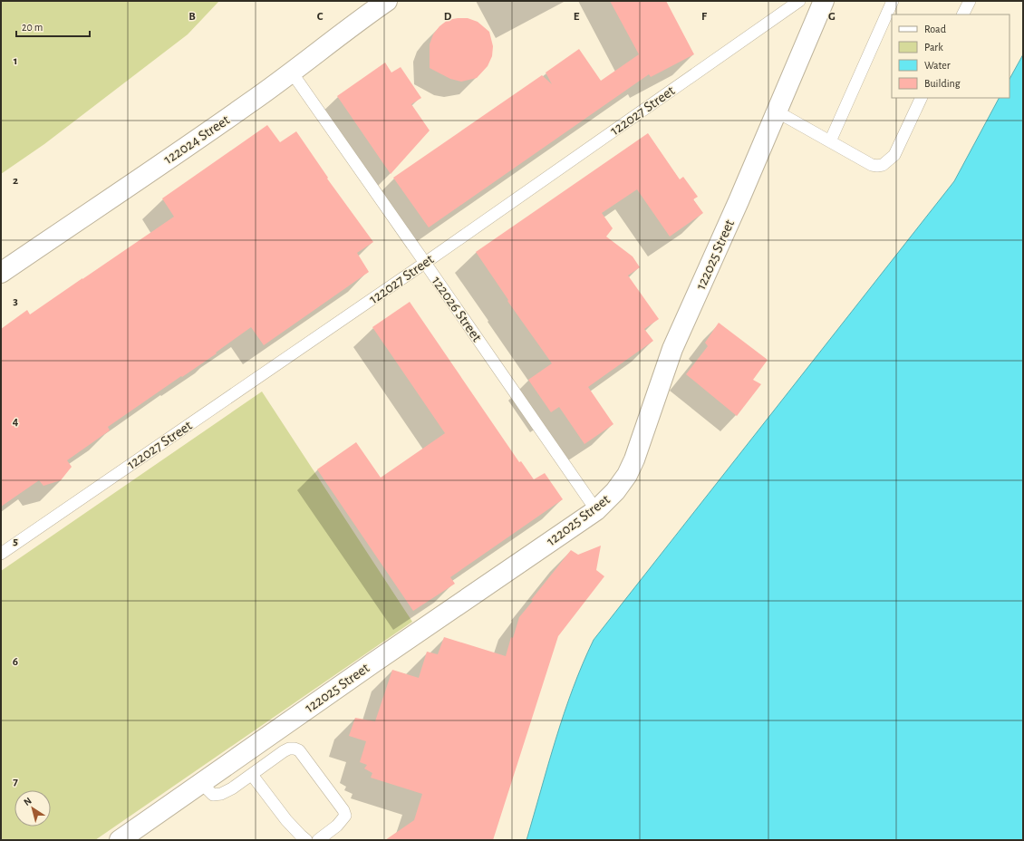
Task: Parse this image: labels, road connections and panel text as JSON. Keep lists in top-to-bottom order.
{
  "streets": {
    "street": ["122024 Street", "122025 Street"],
    "lane": ["122027 Street", "122026 Street"]
  },
  "crossings": [
    ["122027 Street", "122026 Street"],
    ["122024 Street", "122026 Street"],
    ["122025 Street", "122026 Street"]
  ],
  "legend": [
    "Road",
    "Park",
    "Water",
    "Building"
  ],
  "scale_bar": "20 m",
  "north": "top left",
  "grid": {
    "columns": [
      "B",
      "C",
      "D",
      "E",
      "F",
      "G"
    ],
    "rows": [
      "1",
      "2",
      "3",
      "4",
      "5",
      "6",
      "7"
    ]
  }
}
